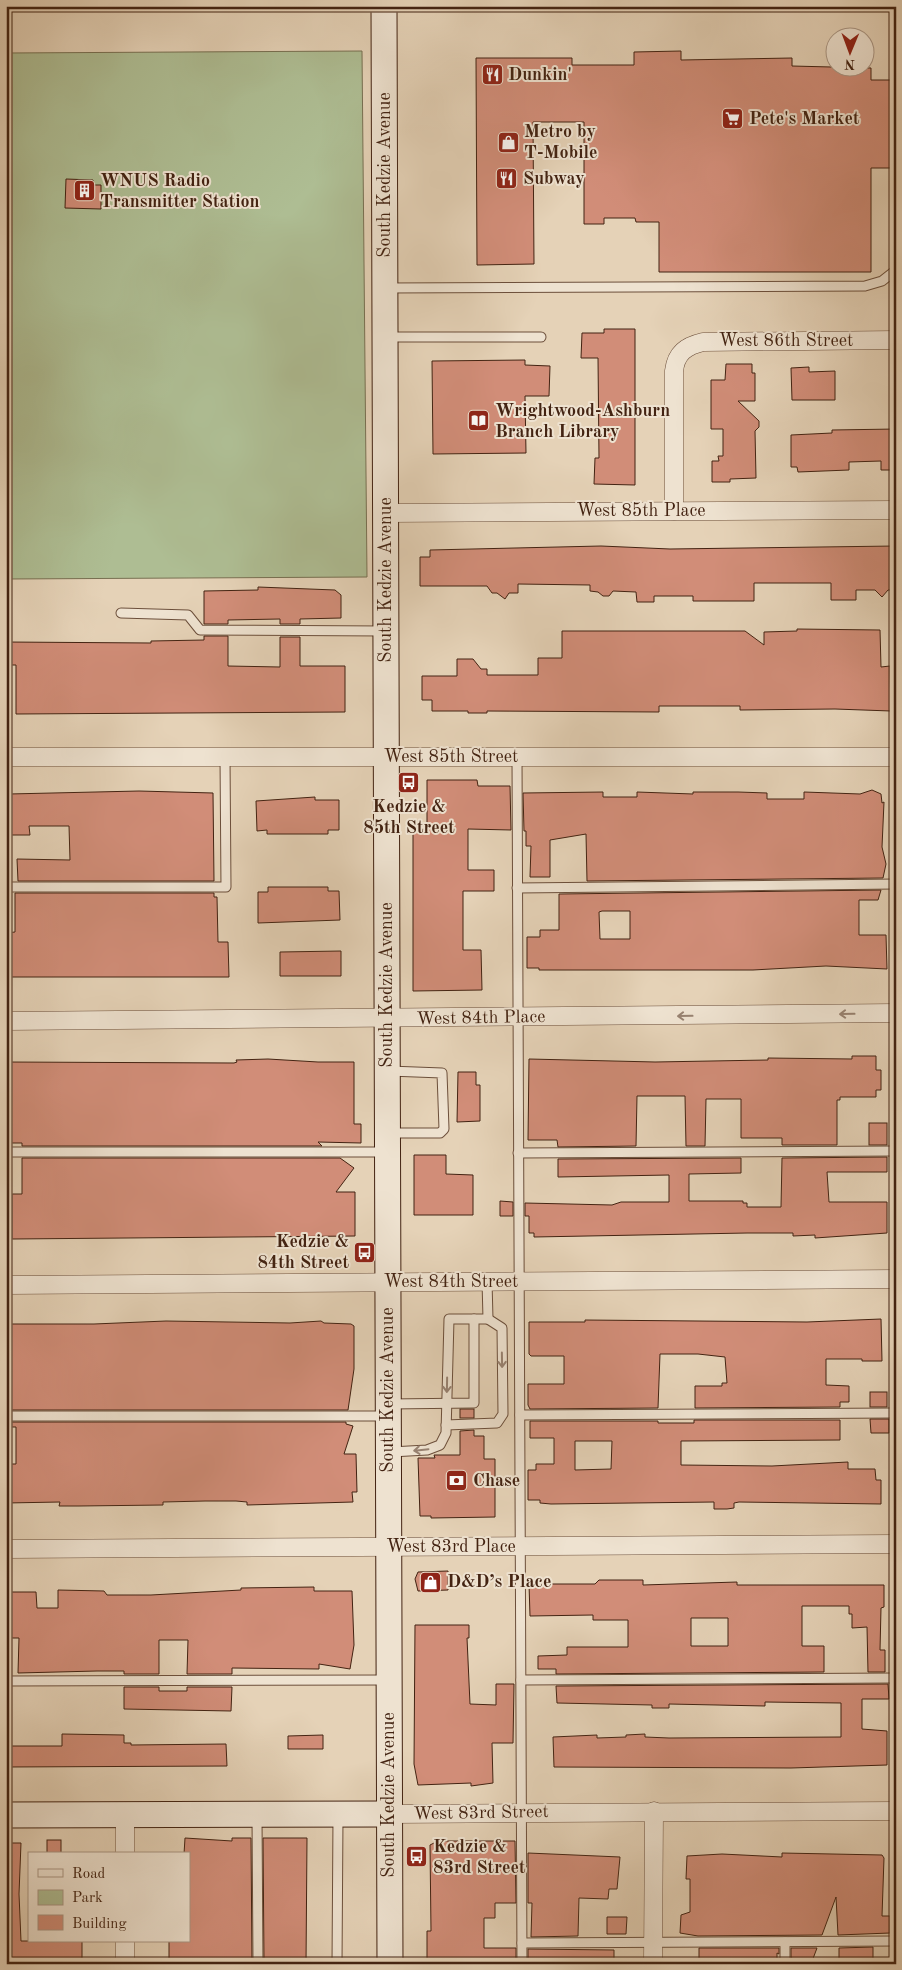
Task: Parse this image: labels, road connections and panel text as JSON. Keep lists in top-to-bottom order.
{
  "streets": {
    "main road": ["South Kedzie Avenue", "West 83rd Street"],
    "street": [
      "West 86th Street",
      "West 85th Place",
      "West 85th Street",
      "West 84th Place",
      "West 84th Street",
      "West 83rd Place"
    ]
  },
  "crossings": [
    ["South Kedzie Avenue", "West 85th Place"],
    ["South Kedzie Avenue", "West 85th Street"],
    ["South Kedzie Avenue", "West 84th Place"],
    ["South Kedzie Avenue", "West 84th Street"],
    ["South Kedzie Avenue", "West 83rd Place"],
    ["South Kedzie Avenue", "West 83rd Street"],
    ["West 86th Street", "West 85th Place"]
  ],
  "one_way": ["West 84th Place"],
  "places": {
    "restaurant": ["Dunkin'", "Subway"],
    "supermarket": ["Pete's Market"],
    "shop": ["Metro by T-Mobile", "D&D’s Place"],
    "building": ["WNUS Radio Transmitter Station"],
    "library": ["Wrightwood-Ashburn Branch Library"],
    "bus stop": ["Kedzie & 85th Street", "Kedzie & 84th Street", "Kedzie & 83rd Street"],
    "bank": ["Chase"]
  },
  "legend": ["Road", "Park", "Building"],
  "north": "bottom"
}
